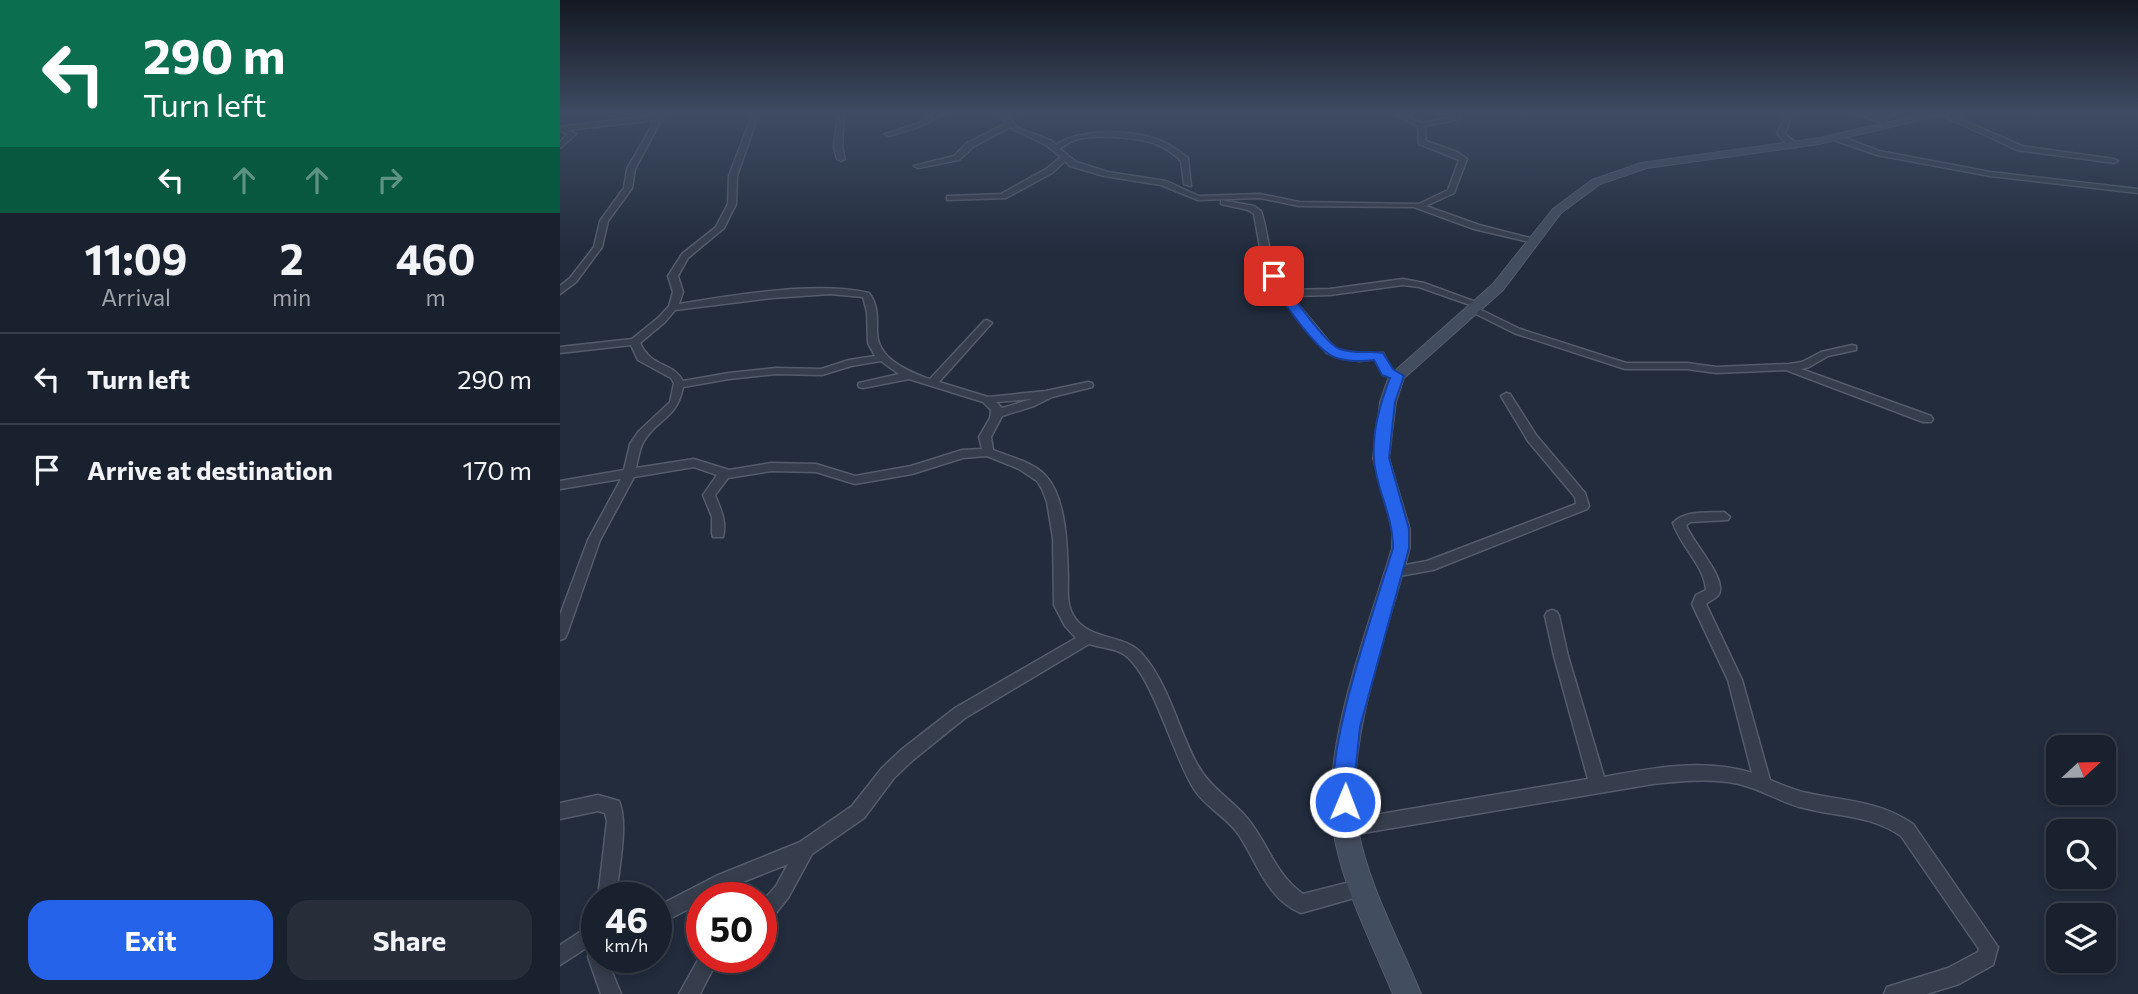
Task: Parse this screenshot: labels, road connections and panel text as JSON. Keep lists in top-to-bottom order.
{
  "north": "right",
  "page": {
    "turn": ["290 m", "Turn left"],
    "eta": [
      "11:09",
      "Arrival",
      "2",
      "min",
      "460",
      "m"
    ],
    "list": [
      {
        "name": "Turn left",
        "value": "290 m"
      },
      {
        "name": "Arrive at destination",
        "value": "170 m"
      }
    ],
    "speed": "46 km/h",
    "limit": "50",
    "buttons": ["Exit", "Share"]
  }
}
